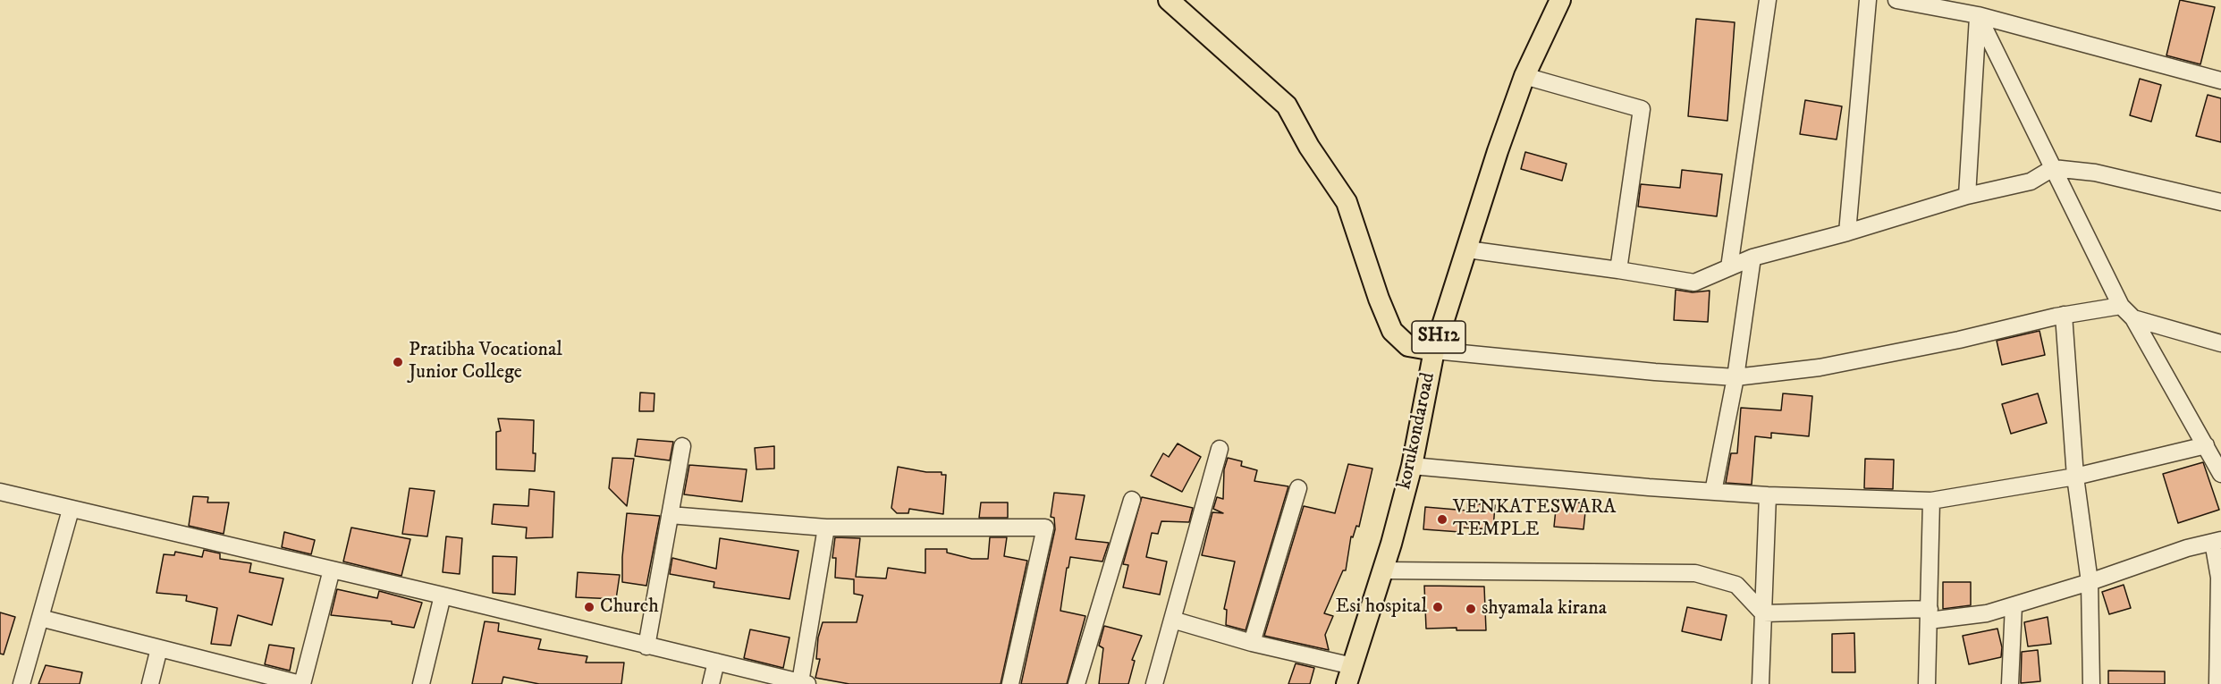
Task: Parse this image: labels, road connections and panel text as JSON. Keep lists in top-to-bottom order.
{
  "streets": {
    "main road": ["SH12", "korukondaroad"]
  },
  "places": [
    "Pratibha Vocational Junior College",
    "VENKATESWARA TEMPLE",
    "Church",
    "Esi hospital",
    "shyamala kirana"
  ]
}
